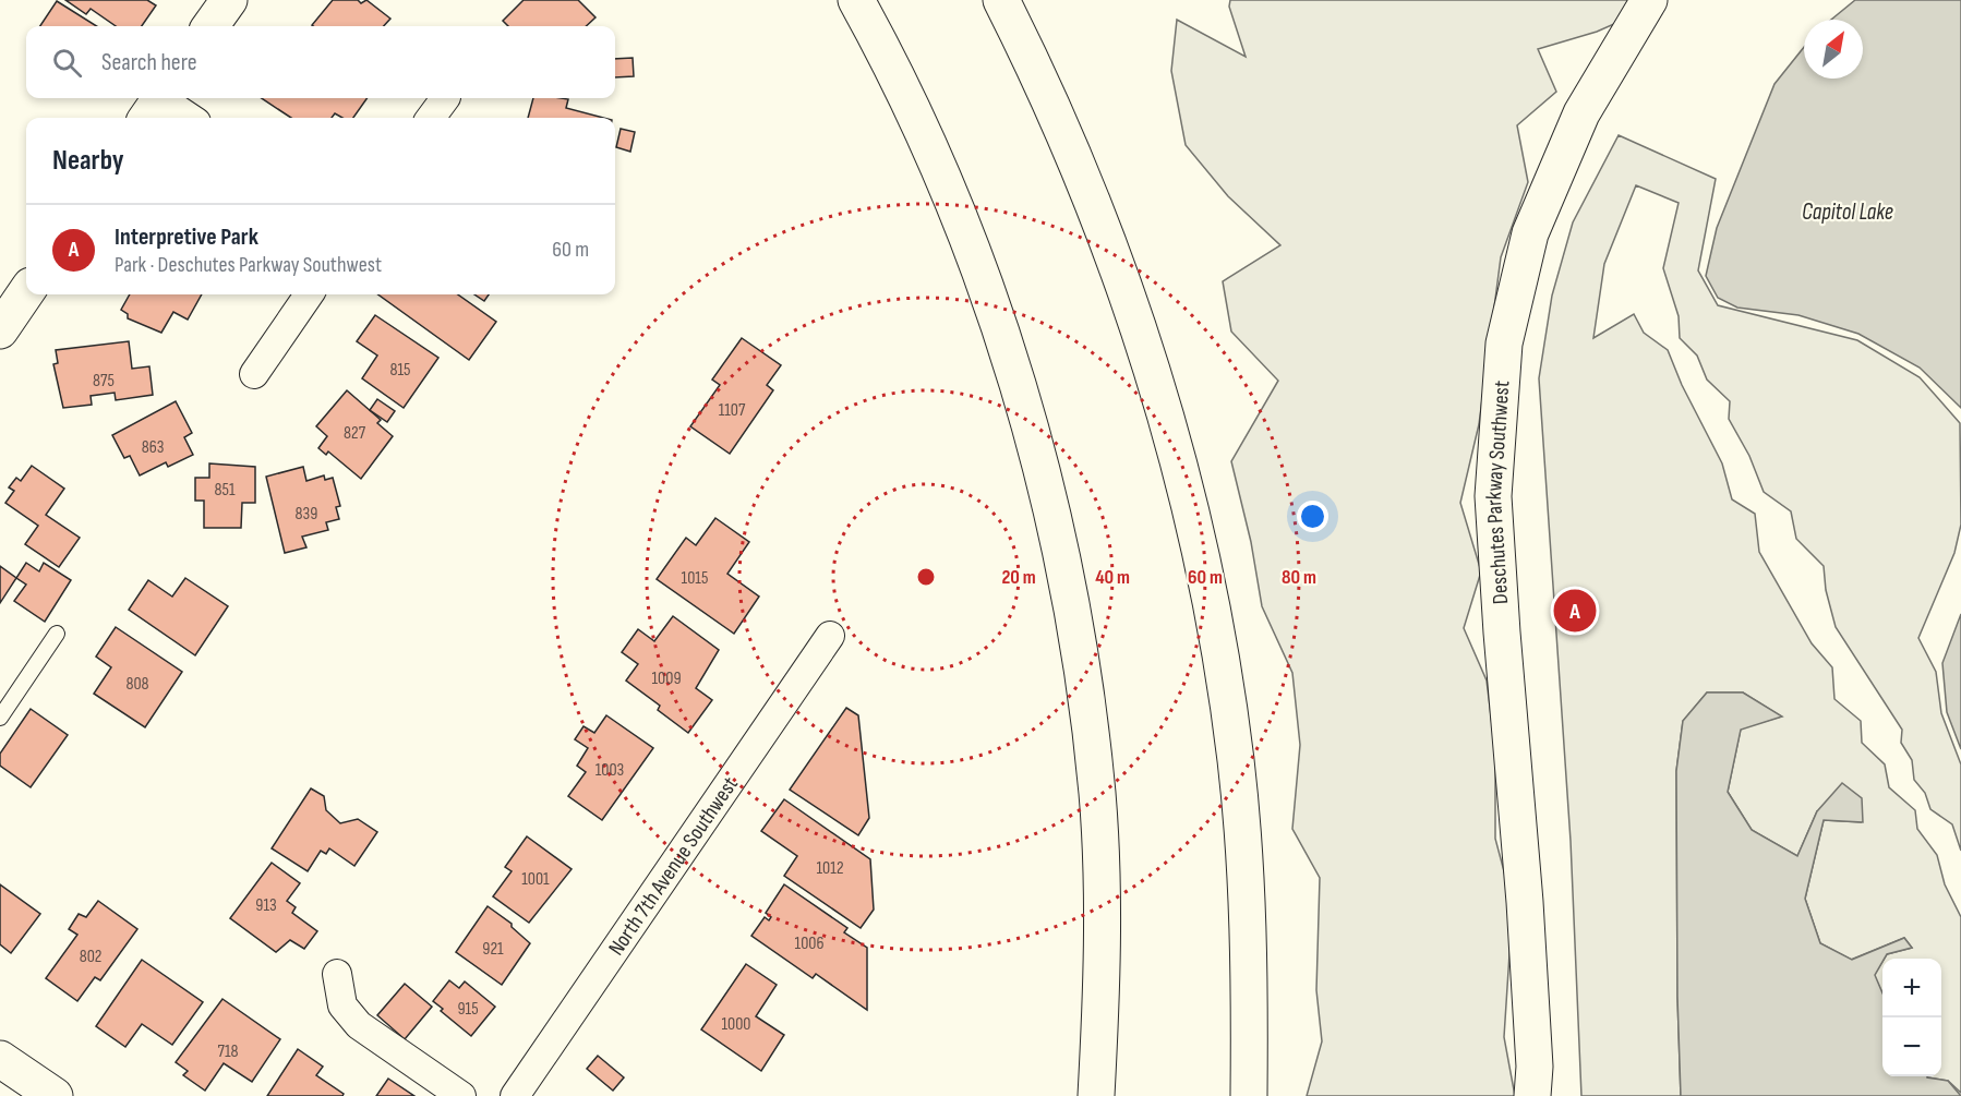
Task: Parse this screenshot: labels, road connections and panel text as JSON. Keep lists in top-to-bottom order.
{
  "streets": {
    "main road": ["Deschutes Parkway Southwest"],
    "street": ["North 7th Avenue Southwest"]
  },
  "water": ["Capitol Lake"],
  "house_numbers": [
    "815",
    "875",
    "1107",
    "827",
    "863",
    "851",
    "839",
    "1015",
    "1009",
    "808",
    "1003",
    "1012",
    "1001",
    "913",
    "1006",
    "921",
    "802",
    "915",
    "1000",
    "718"
  ],
  "north": "top right",
  "page": {
    "search": "Search here",
    "heading": "Nearby",
    "list": [
      {
        "mark": "A",
        "name": "Interpretive Park",
        "note": "Park · Deschutes Parkway Southwest",
        "value": "60 m"
      }
    ],
    "pins": "A",
    "map_buttons": ["+", "−"]
  },
  "rings": [
    "20 m",
    "40 m",
    "60 m",
    "80 m"
  ]
}
